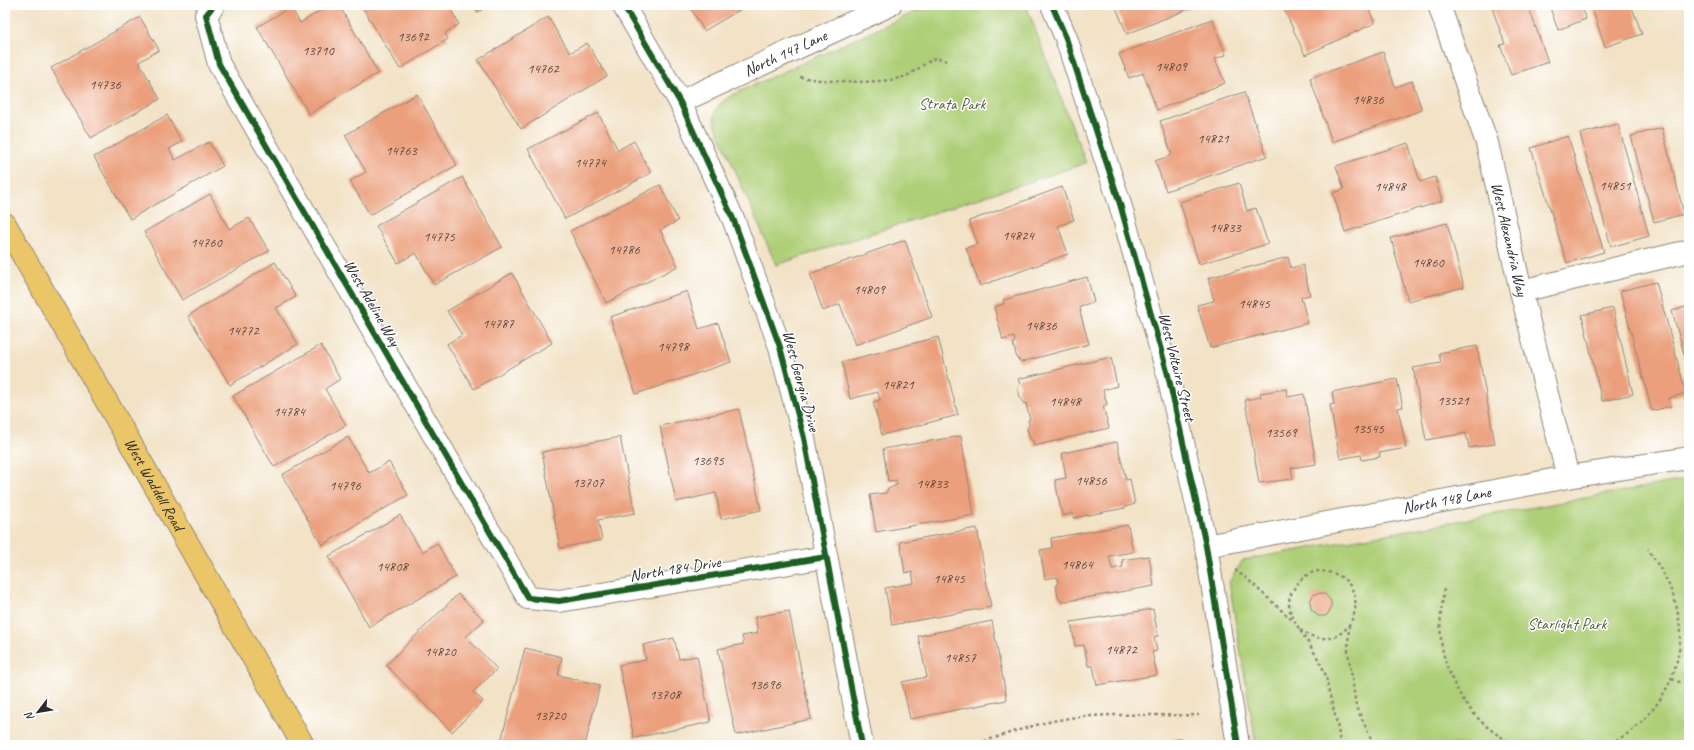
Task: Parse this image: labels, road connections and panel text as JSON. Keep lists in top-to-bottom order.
{
  "streets": {
    "main road": ["West Waddell Road"],
    "street": [
      "North 147 Lane",
      "West Alexandria Way",
      "West Adeline Way",
      "West Voltaire Street",
      "West Georgia Drive",
      "North 148 Lane",
      "North 184 Drive"
    ]
  },
  "crossings": [
    ["North 147 Lane", "West Georgia Drive"],
    ["West Alexandria Way", "North 148 Lane"],
    ["West Adeline Way", "North 184 Drive"],
    ["West Voltaire Street", "North 148 Lane"],
    ["West Georgia Drive", "North 184 Drive"]
  ],
  "parks": ["Strata Park", "Starlight Park"],
  "house_numbers": [
    "13692",
    "13710",
    "14809",
    "14762",
    "14736",
    "14836",
    "14821",
    "14763",
    "14774",
    "14851",
    "14848",
    "14833",
    "14824",
    "14775",
    "14760",
    "14786",
    "14860",
    "14809",
    "14845",
    "14787",
    "14836",
    "14772",
    "14798",
    "14821",
    "13521",
    "14848",
    "14784",
    "13545",
    "13569",
    "13695",
    "14856",
    "13707",
    "14833",
    "14796",
    "14864",
    "14808",
    "14845",
    "14872",
    "14820",
    "14857",
    "13696",
    "13708",
    "13720"
  ],
  "north": "bottom left"
}
